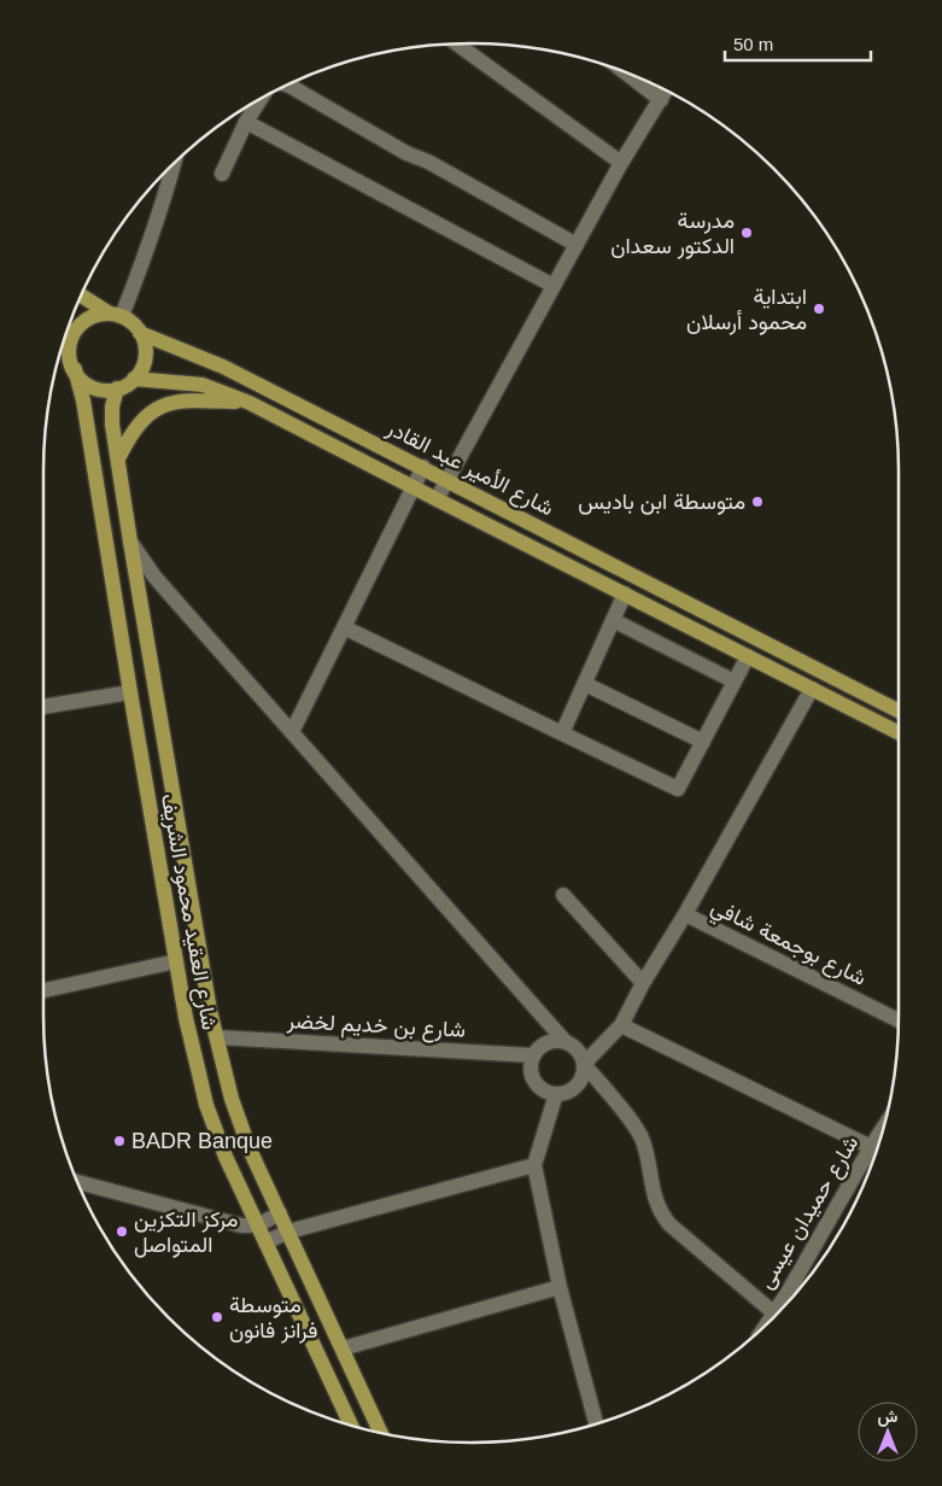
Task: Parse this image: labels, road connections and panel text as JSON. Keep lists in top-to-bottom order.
{
  "streets": {
    "main road": ["شارع الأمير عبد القادر", "شارع العقيد محمود الشريف"],
    "street": ["شارع بوجمعة شافي", "شارع بن خديم لخضر", "شارع حميدان عيسى"]
  },
  "crossings": [
    ["شارع الأمير عبد القادر", "شارع العقيد محمود الشريف"],
    ["شارع العقيد محمود الشريف", "شارع بن خديم لخضر"]
  ],
  "places": [
    "مدرسة الدكتور سعدان",
    "ابتداية محمود أرسلان",
    "متوسطة ابن باديس",
    "BADR Banque",
    "مركز التكزين المتواصل",
    "متوسطة فرانز فانون"
  ],
  "scale_bar": "50 m",
  "north": "top"
}
